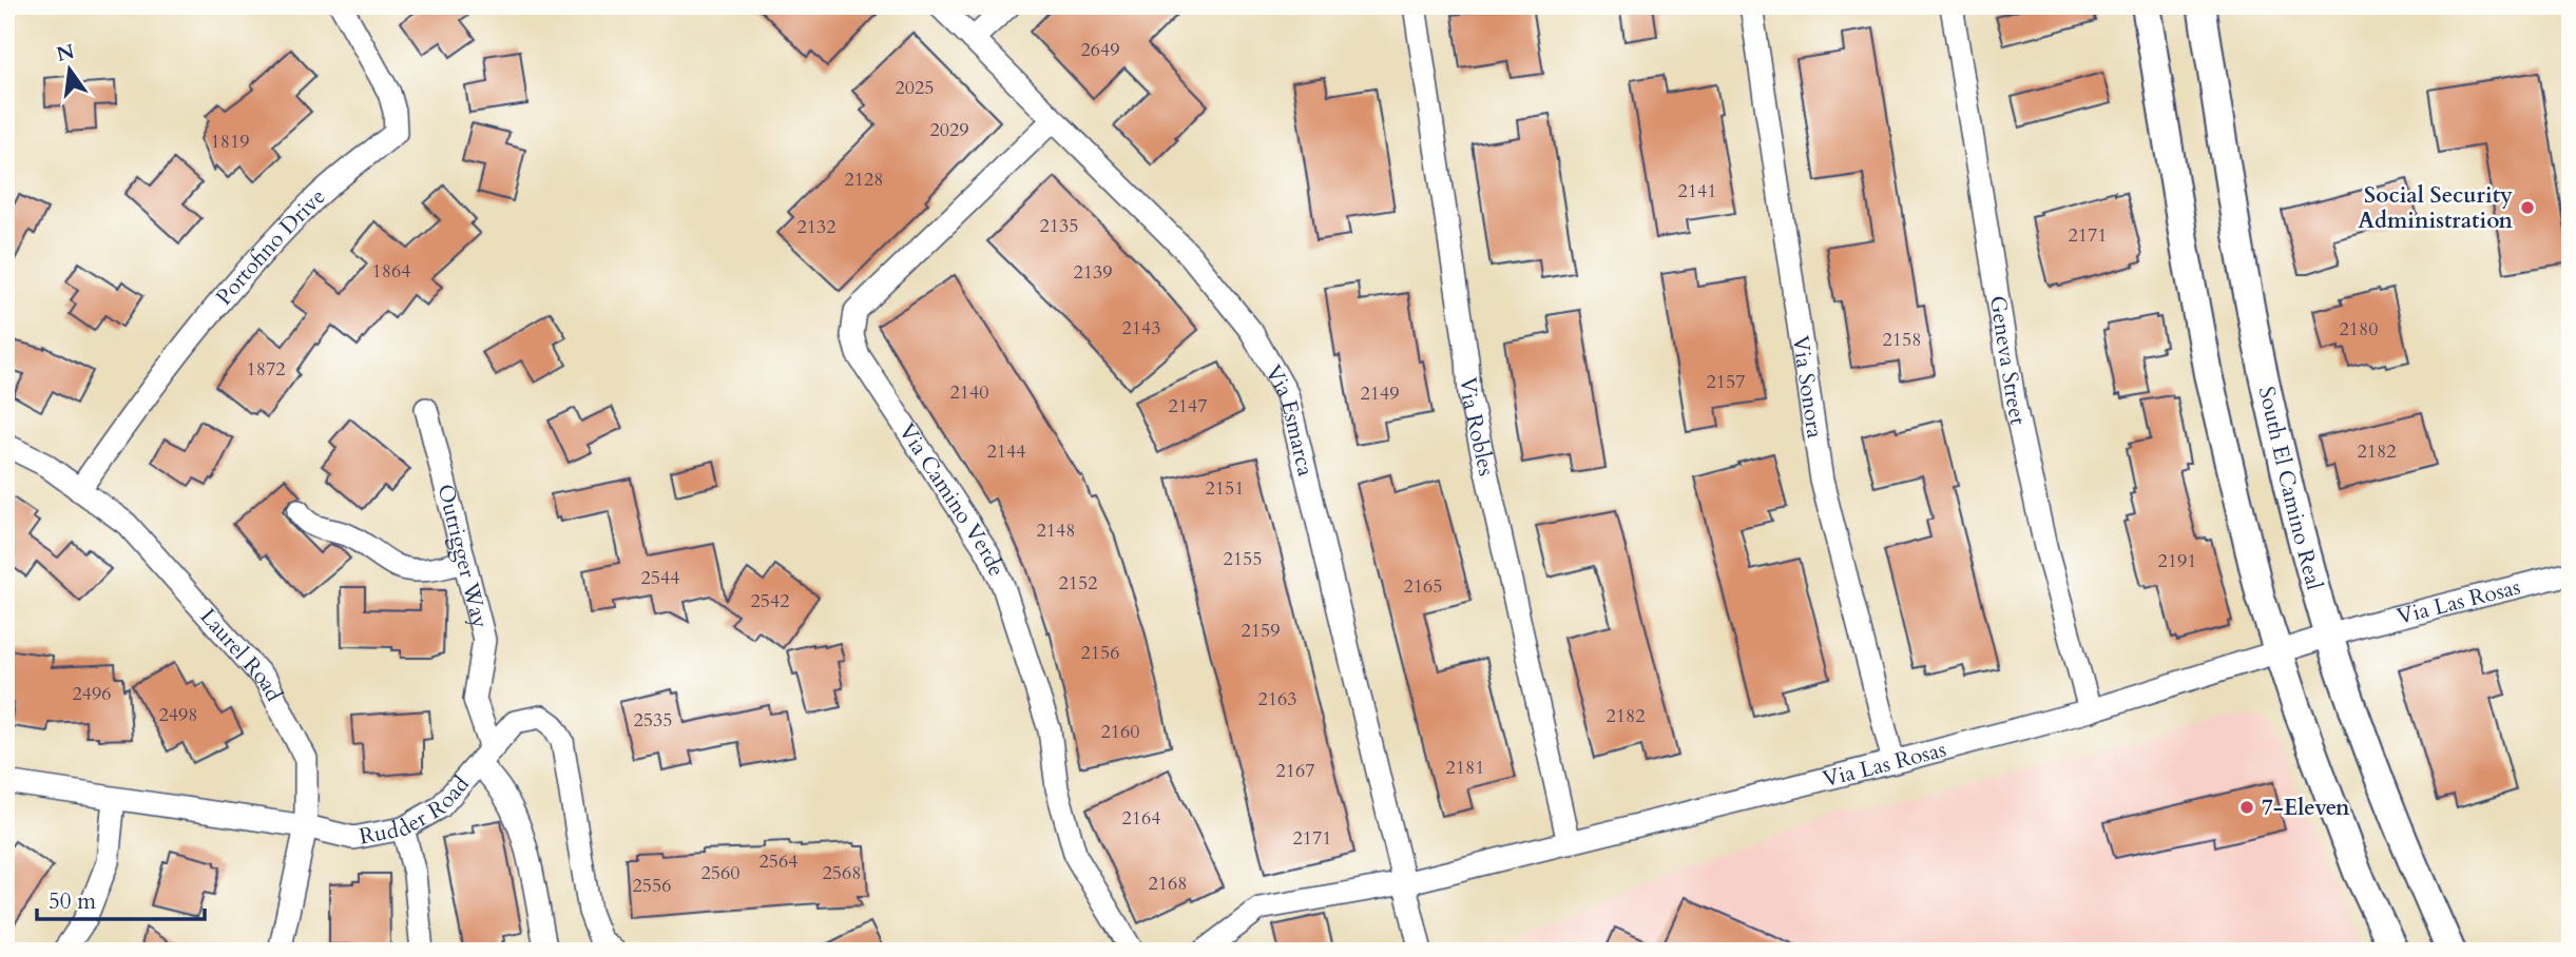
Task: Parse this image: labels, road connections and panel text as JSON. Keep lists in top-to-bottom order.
{
  "streets": {
    "main road": ["South El Camino Real"],
    "street": [
      "Portofino Drive",
      "Geneva Street",
      "Via Sonora",
      "Via Esmarca",
      "Via Robles",
      "Via Camino Verde",
      "Outrigger Way",
      "Via Las Rosas",
      "Laurel Road",
      "Rudder Road"
    ]
  },
  "crossings": [
    ["Portofino Drive", "Laurel Road"],
    ["Geneva Street", "Via Las Rosas"],
    ["Via Sonora", "Via Las Rosas"],
    ["Via Esmarca", "Via Camino Verde"],
    ["Via Esmarca", "Via Las Rosas"],
    ["Via Robles", "Via Las Rosas"],
    ["South El Camino Real", "Via Las Rosas"],
    ["Outrigger Way", "Rudder Road"],
    ["Laurel Road", "Rudder Road"]
  ],
  "places": ["Social Security Administration", "7-Eleven"],
  "house_numbers": [
    "2649",
    "2025",
    "2029",
    "1819",
    "2128",
    "2141",
    "2135",
    "2132",
    "2171",
    "1864",
    "2139",
    "2143",
    "2180",
    "2158",
    "1872",
    "2157",
    "2140",
    "2149",
    "2147",
    "2144",
    "2182",
    "2151",
    "2148",
    "2155",
    "2191",
    "2544",
    "2152",
    "2165",
    "2542",
    "2159",
    "2156",
    "2496",
    "2163",
    "2498",
    "2182",
    "2535",
    "2160",
    "2181",
    "2167",
    "2164",
    "2171",
    "2564",
    "2560",
    "2568",
    "2168",
    "2556"
  ],
  "scale_bar": "50 m",
  "north": "top"
}
